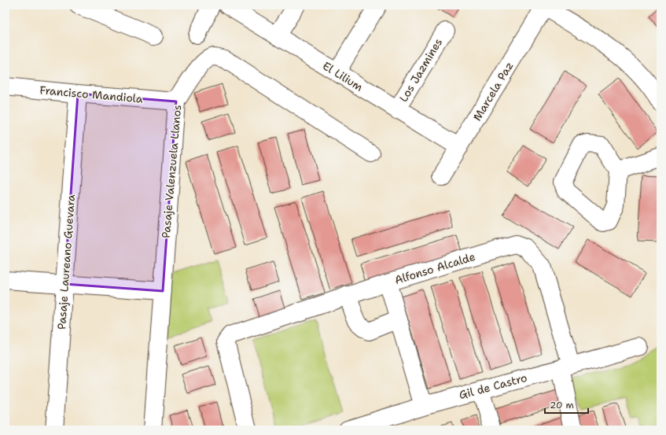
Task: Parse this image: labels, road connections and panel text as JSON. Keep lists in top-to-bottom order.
{
  "streets": {
    "street": [
      "Los Jazmines",
      "El Lilium",
      "Marcela Paz",
      "Francisco Mandiola",
      "Pasaje Valenzuela Llanos",
      "Pasaje Laureano Guevara",
      "Alfonso Alcalde",
      "Gil de Castro"
    ]
  },
  "crossings": [
    ["Los Jazmines", "El Lilium"],
    ["El Lilium", "Marcela Paz"],
    ["Francisco Mandiola", "Pasaje Valenzuela Llanos"],
    ["Francisco Mandiola", "Pasaje Laureano Guevara"],
    ["Alfonso Alcalde", "Gil de Castro"]
  ],
  "scale_bar": "20 m"
}
